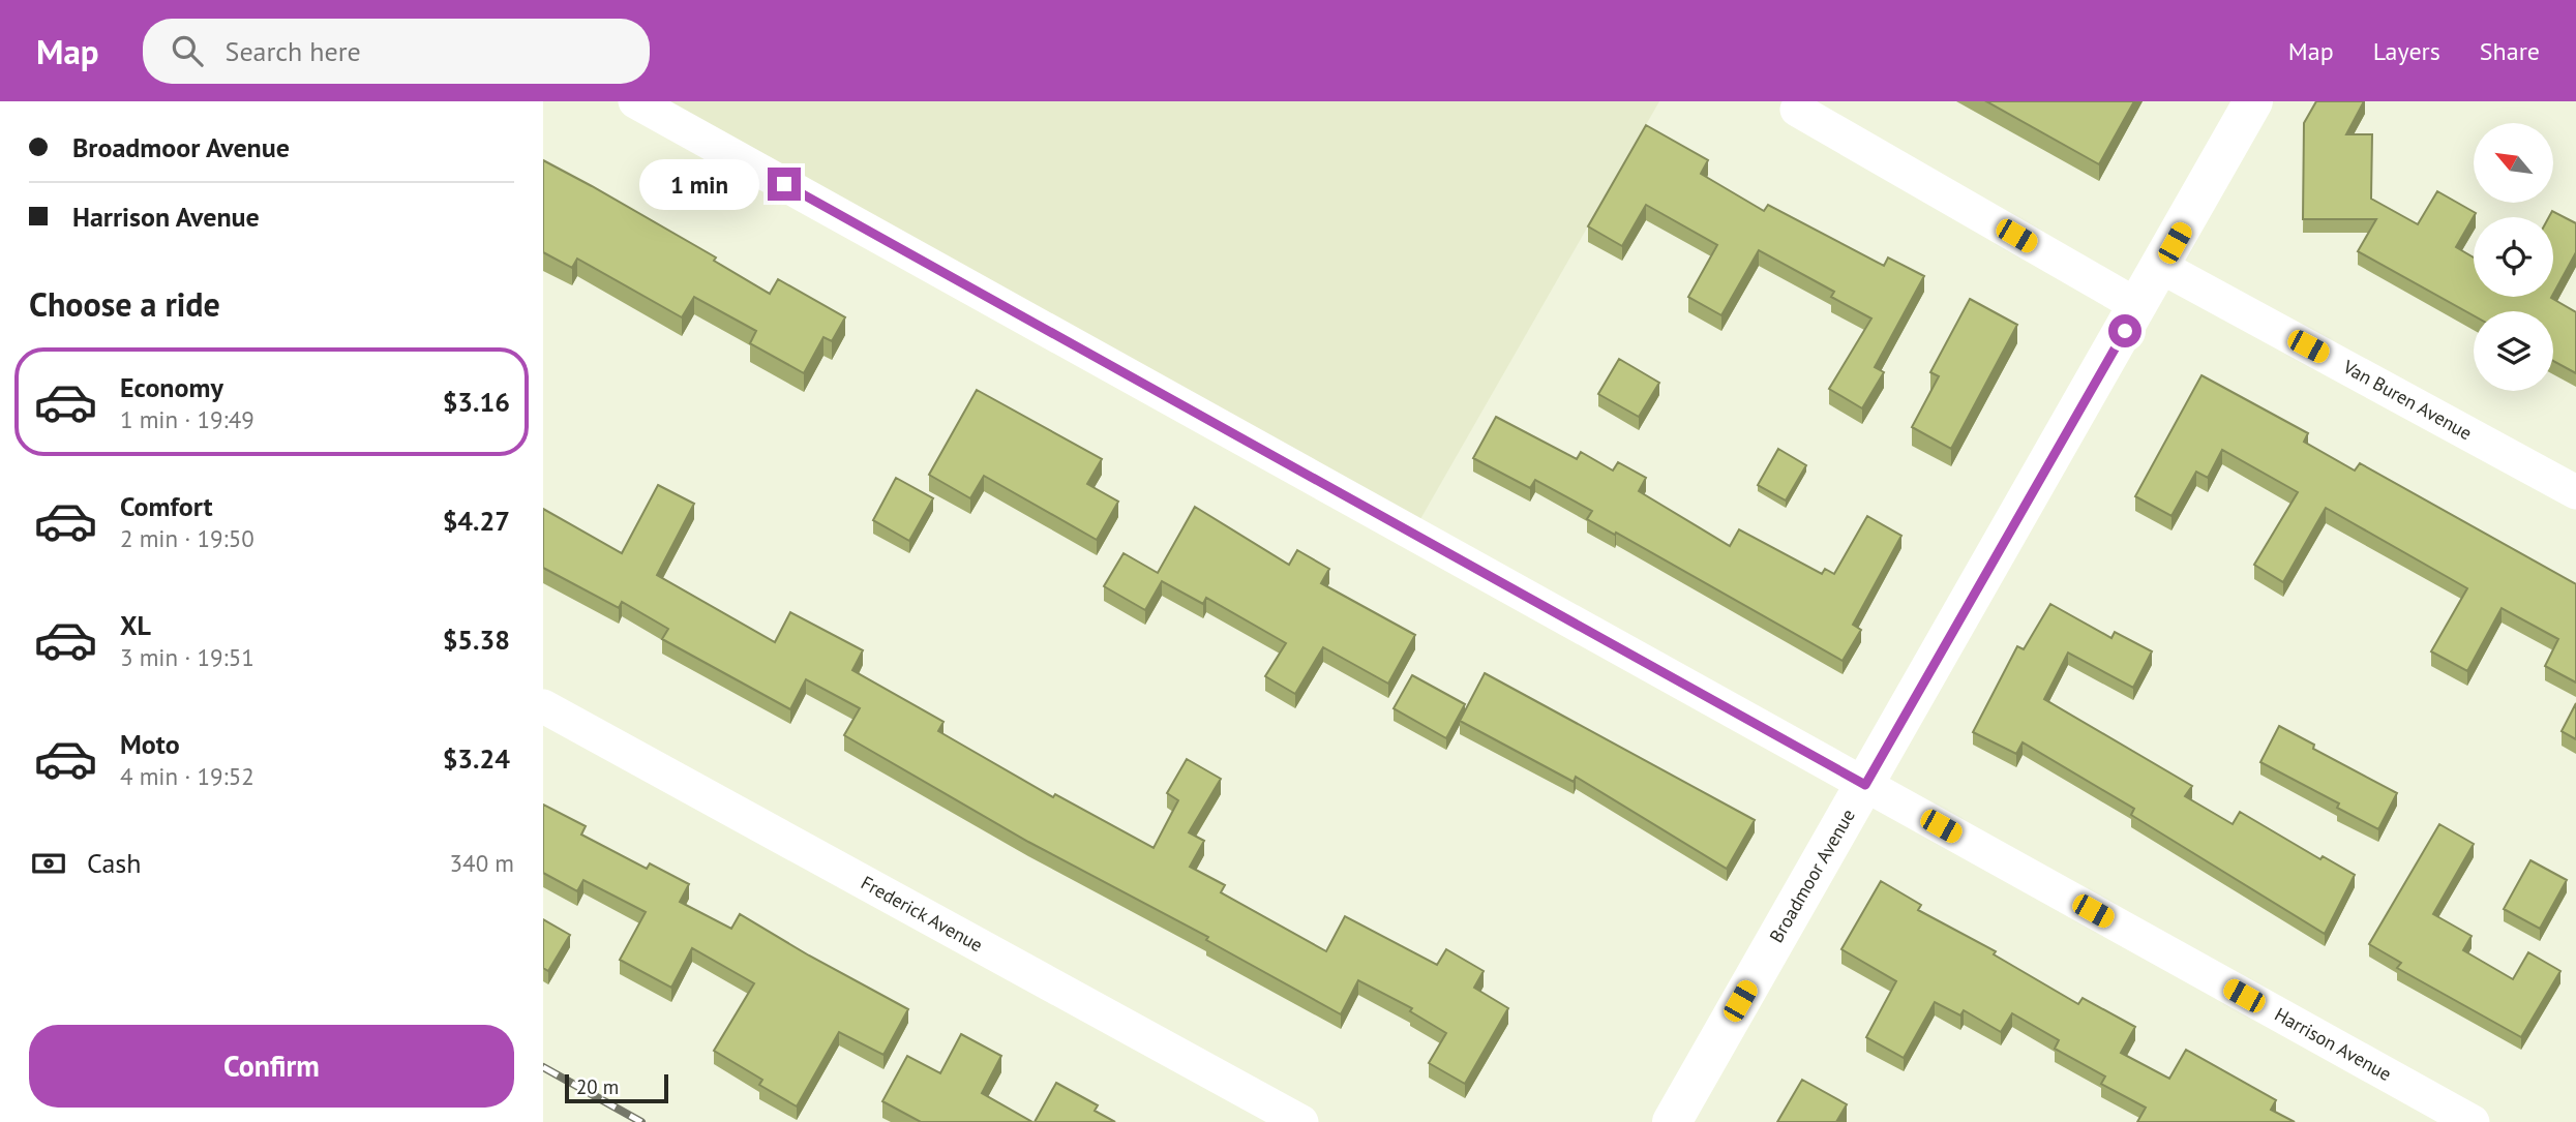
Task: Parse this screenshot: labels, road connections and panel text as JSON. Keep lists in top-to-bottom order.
{
  "streets": {
    "street": [
      "Van Buren Avenue",
      "Broadmoor Avenue",
      "Frederick Avenue",
      "Harrison Avenue"
    ]
  },
  "crossings": [
    ["Van Buren Avenue", "Broadmoor Avenue"],
    ["Broadmoor Avenue", "Harrison Avenue"]
  ],
  "scale_bar": "20 m",
  "north": "top left",
  "page": {
    "header": "Map",
    "search": "Search here",
    "nav": ["Map", "Layers", "Share"],
    "banner": ["Broadmoor Avenue", "Harrison Avenue"],
    "bubble": "1 min",
    "heading": "Choose a ride",
    "list": [
      {
        "name": "Economy",
        "note": "1 min · 19:49",
        "value": "$3.16"
      },
      {
        "name": "Comfort",
        "note": "2 min · 19:50",
        "value": "$4.27"
      },
      {
        "name": "XL",
        "note": "3 min · 19:51",
        "value": "$5.38"
      },
      {
        "name": "Moto",
        "note": "4 min · 19:52",
        "value": "$3.24"
      }
    ],
    "pay": ["Cash", "340 m"],
    "buttons": "Confirm",
    "scale": "20 m"
  }
}
